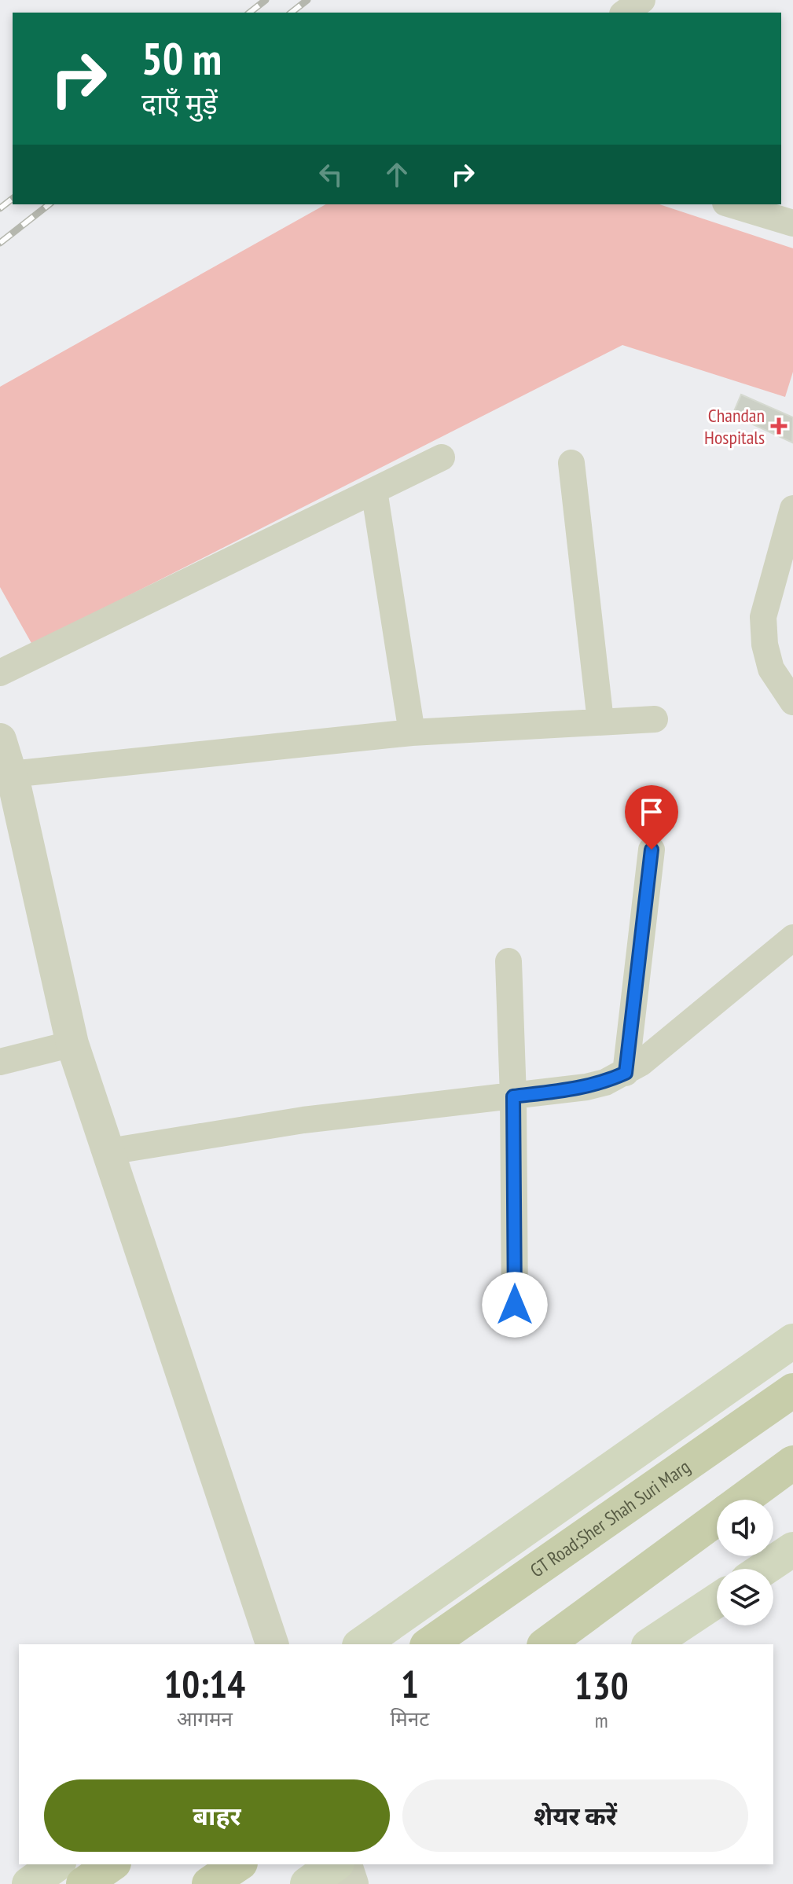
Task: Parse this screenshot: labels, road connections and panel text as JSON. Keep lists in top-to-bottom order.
{
  "streets": {
    "main road": ["GT Road;Sher Shah Suri Marg"]
  },
  "places": {
    "health": ["Chandan Hospitals"]
  },
  "page": {
    "turn": ["50 m", "दाएँ मुड़ें"],
    "eta": [
      "10:14",
      "आगमन",
      "1",
      "मिनट",
      "130",
      "m"
    ],
    "buttons": ["बाहर", "शेयर करें"]
  }
}
